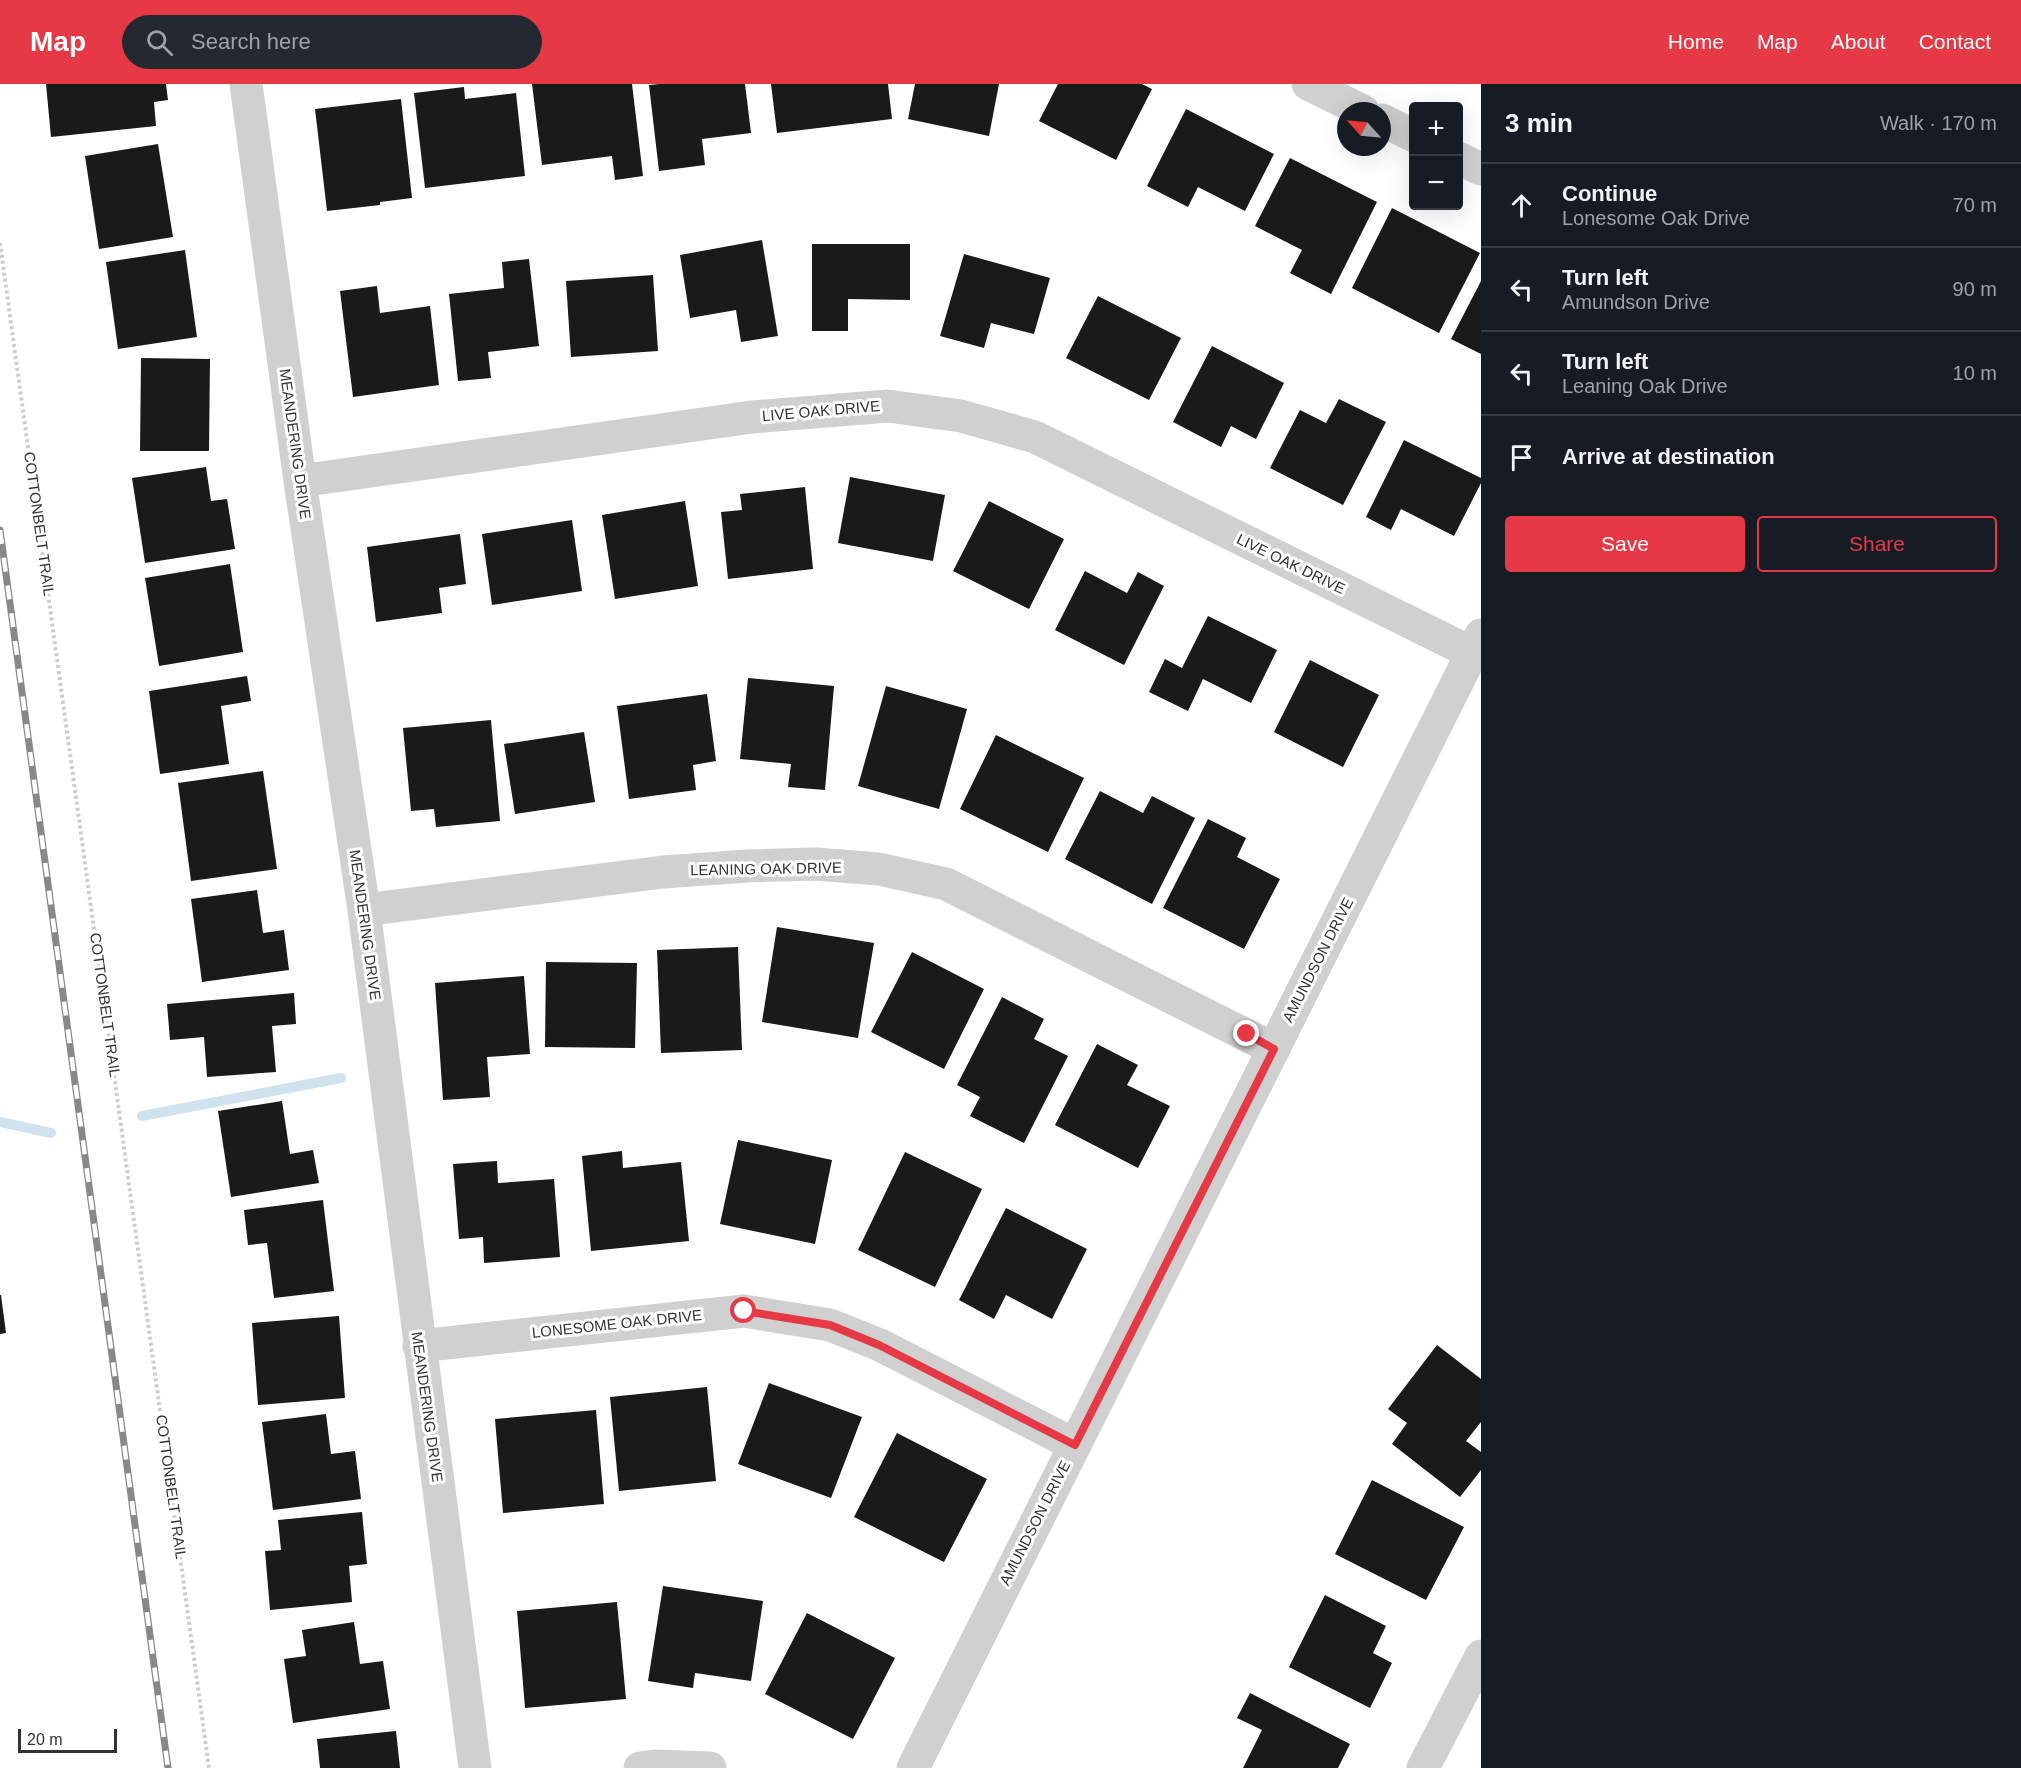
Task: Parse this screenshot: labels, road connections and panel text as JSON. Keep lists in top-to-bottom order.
{
  "streets": {
    "street": [
      "LIVE OAK DRIVE",
      "MEANDERING DRIVE",
      "LEANING OAK DRIVE",
      "AMUNDSON DRIVE",
      "LONESOME OAK DRIVE"
    ],
    "path": ["COTTONBELT TRAIL"]
  },
  "crossings": [
    ["LIVE OAK DRIVE", "MEANDERING DRIVE"],
    ["LIVE OAK DRIVE", "AMUNDSON DRIVE"],
    ["MEANDERING DRIVE", "LEANING OAK DRIVE"],
    ["MEANDERING DRIVE", "LONESOME OAK DRIVE"],
    ["LEANING OAK DRIVE", "AMUNDSON DRIVE"],
    ["AMUNDSON DRIVE", "LONESOME OAK DRIVE"]
  ],
  "scale_bar": "20 m",
  "north": "top left",
  "page": {
    "header": "Map",
    "search": "Search here",
    "nav": [
      "Home",
      "Map",
      "About",
      "Contact"
    ],
    "heading": ["3 min", "Walk · 170 m"],
    "map_buttons": ["+", "−"],
    "list": [
      ["Continue", "Lonesome Oak Drive", "70 m"],
      ["Turn left", "Amundson Drive", "90 m"],
      ["Turn left", "Leaning Oak Drive", "10 m"],
      "Arrive at destination"
    ],
    "buttons": ["Save", "Share"],
    "scale": "20 m"
  }
}
